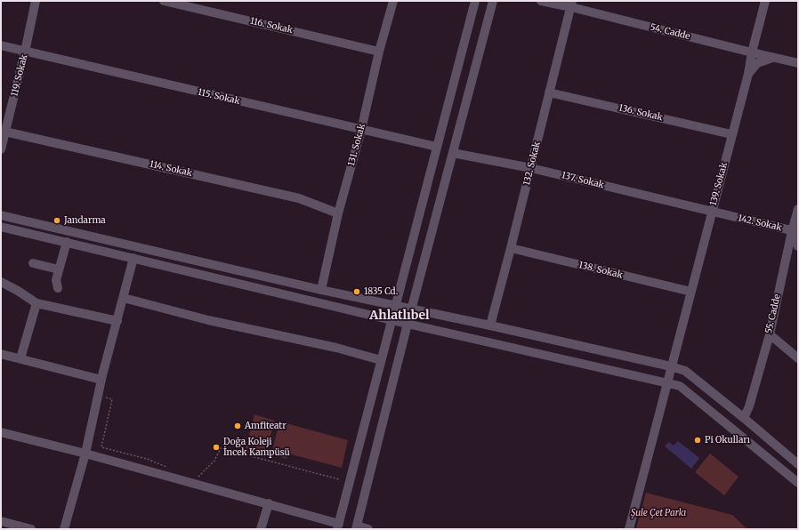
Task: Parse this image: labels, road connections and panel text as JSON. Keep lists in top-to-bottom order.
{
  "streets": {
    "street": [
      "116. Sokak",
      "54. Cadde",
      "119. Sokak",
      "115. Sokak",
      "136. Sokak",
      "131. Sokak",
      "132. Sokak",
      "114. Sokak",
      "137. Sokak",
      "139. Sokak",
      "142. Sokak",
      "138. Sokak",
      "55. Cadde"
    ]
  },
  "crossings": [
    ["116. Sokak", "131. Sokak"],
    ["54. Cadde", "132. Sokak"],
    ["54. Cadde", "139. Sokak"],
    ["119. Sokak", "115. Sokak"],
    ["119. Sokak", "114. Sokak"],
    ["115. Sokak", "131. Sokak"],
    ["136. Sokak", "132. Sokak"],
    ["136. Sokak", "139. Sokak"],
    ["131. Sokak", "114. Sokak"],
    ["132. Sokak", "137. Sokak"],
    ["132. Sokak", "138. Sokak"],
    ["137. Sokak", "139. Sokak"],
    ["137. Sokak", "142. Sokak"],
    ["139. Sokak", "142. Sokak"],
    ["139. Sokak", "138. Sokak"],
    ["142. Sokak", "55. Cadde"]
  ],
  "districts": ["Ahlatlıbel"],
  "parks": ["Şule Çet Parkı"],
  "places": [
    "Jandarma",
    "1835 Cd.",
    "Amfiteatr",
    "Pi Okulları",
    "Doğa Koleji İncek Kampüsü"
  ]
}
